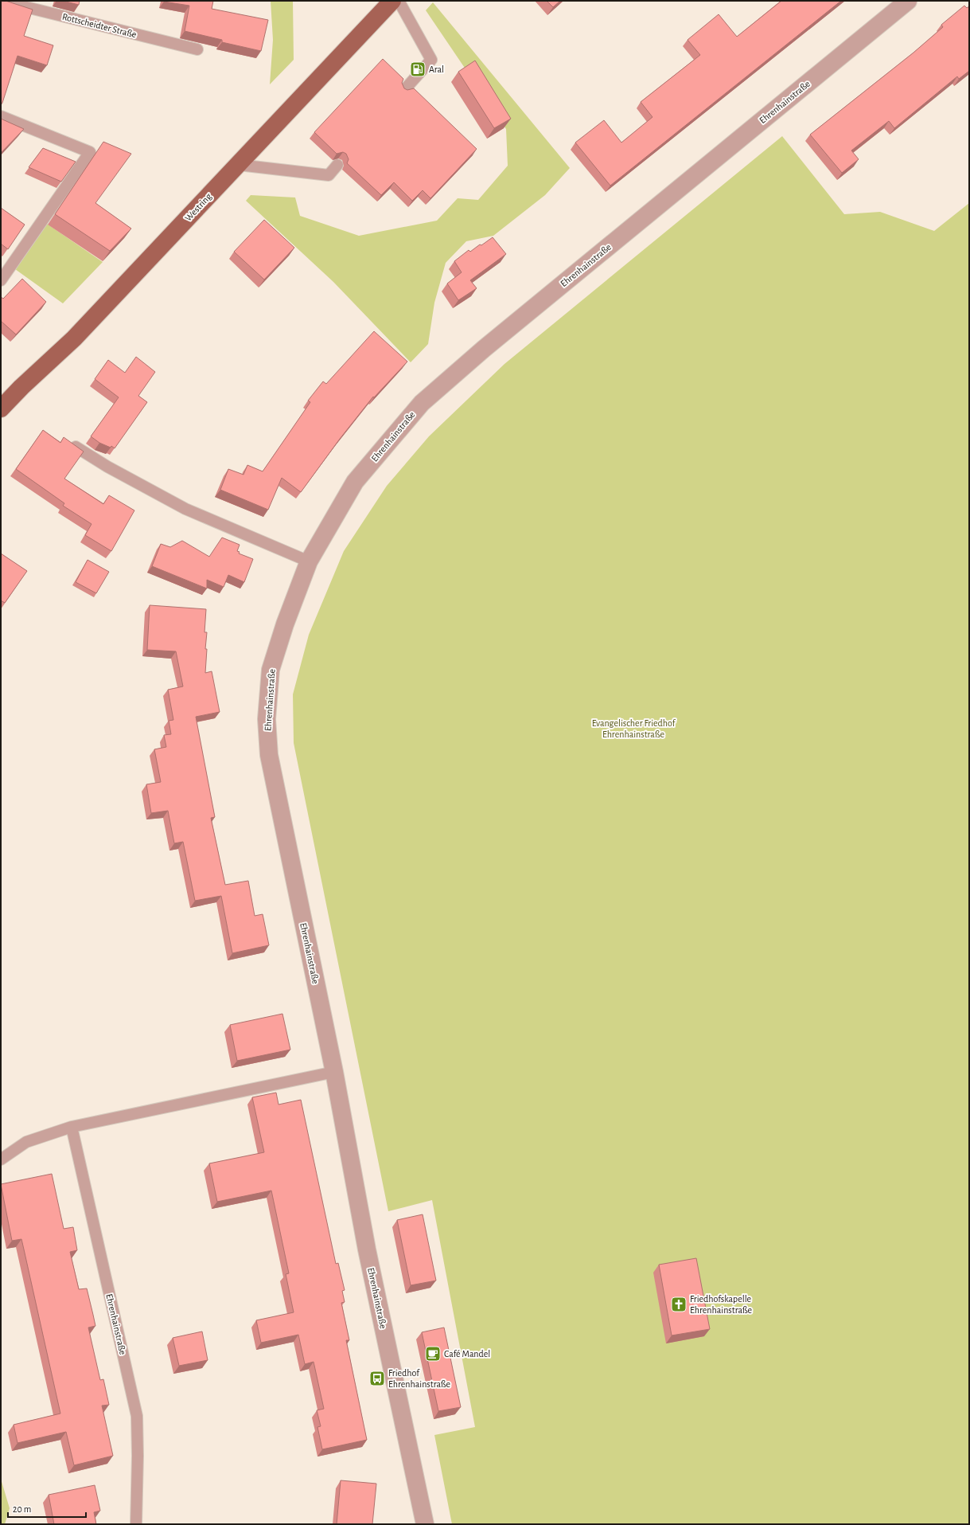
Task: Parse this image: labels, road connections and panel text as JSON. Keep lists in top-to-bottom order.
{
  "streets": {
    "main road": ["Westring"],
    "street": ["Ehrenhainstraße"],
    "lane": ["Rottscheidter Straße"]
  },
  "parks": ["Evangelischer Friedhof Ehrenhainstraße"],
  "places": {
    "fuel station": ["Aral"],
    "church": ["Friedhofskapelle Ehrenhainstraße"],
    "cafe": ["Café Mandel"],
    "bus stop": ["Friedhof Ehrenhainstraße"]
  },
  "scale_bar": "20 m"
}
